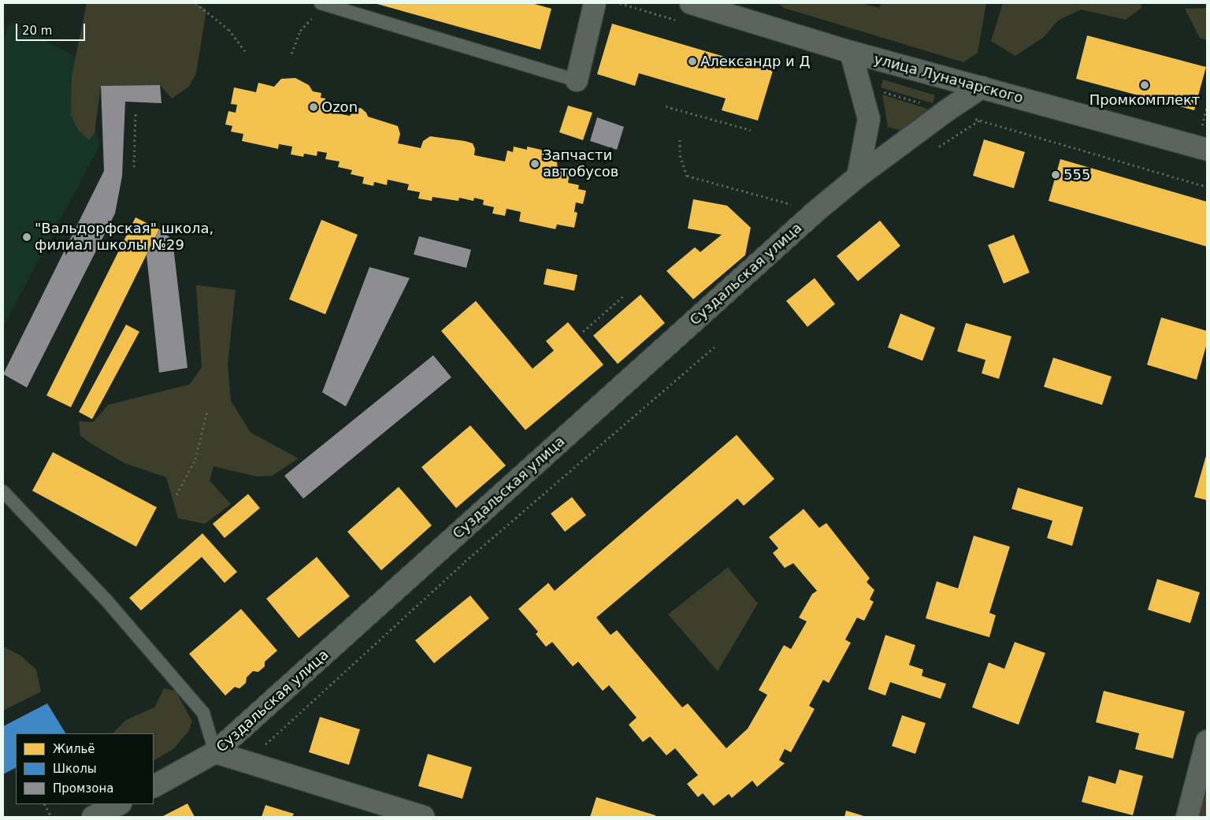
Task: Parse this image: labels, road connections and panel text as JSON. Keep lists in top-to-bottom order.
{
  "streets": {
    "street": ["улица Луначарского", "Суздальская улица"]
  },
  "crossings": [
    ["улица Луначарского", "Суздальская улица"]
  ],
  "places": [
    "Александр и Д",
    "Промкомплект",
    "Ozon",
    "Запчасти автобусов",
    "555",
    "\"Вальдорфская\" школа, филиал школы №29"
  ],
  "legend": ["Жильё", "Школы", "Промзона"],
  "scale_bar": "20 m"
}
